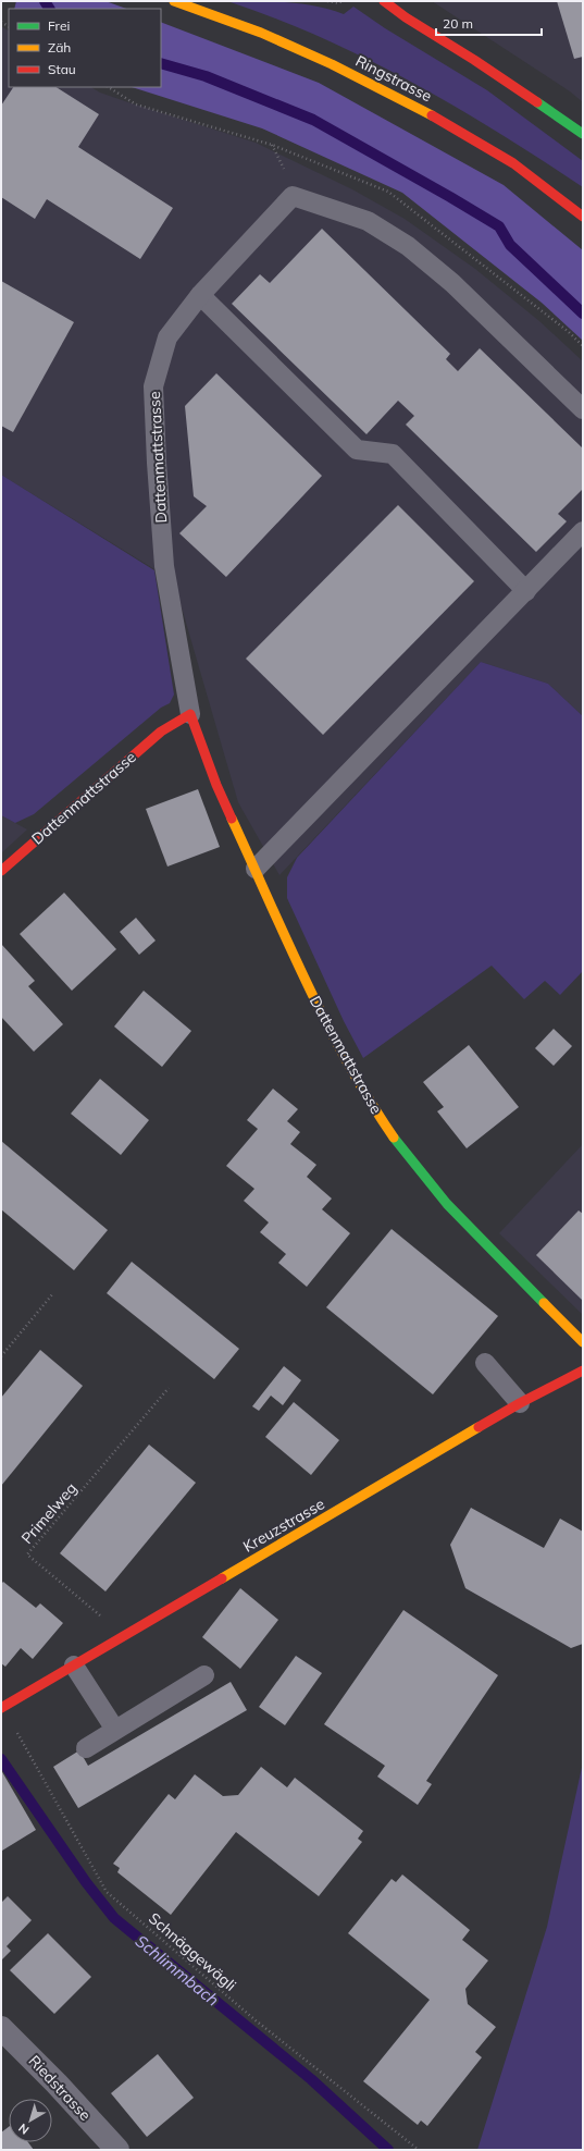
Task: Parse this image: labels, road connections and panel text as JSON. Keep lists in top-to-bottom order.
{
  "streets": {
    "street": [
      "Ringstrasse",
      "Dattenmattstrasse",
      "Kreuzstrasse",
      "Riedstrasse"
    ],
    "path": ["Primelweg", "Schnäggewägli"]
  },
  "crossings": [
    ["Primelweg", "Kreuzstrasse"]
  ],
  "water": ["Schlimmbach"],
  "legend": ["Frei", "Zäh", "Stau"],
  "scale_bar": "20 m",
  "north": "bottom left"
}
